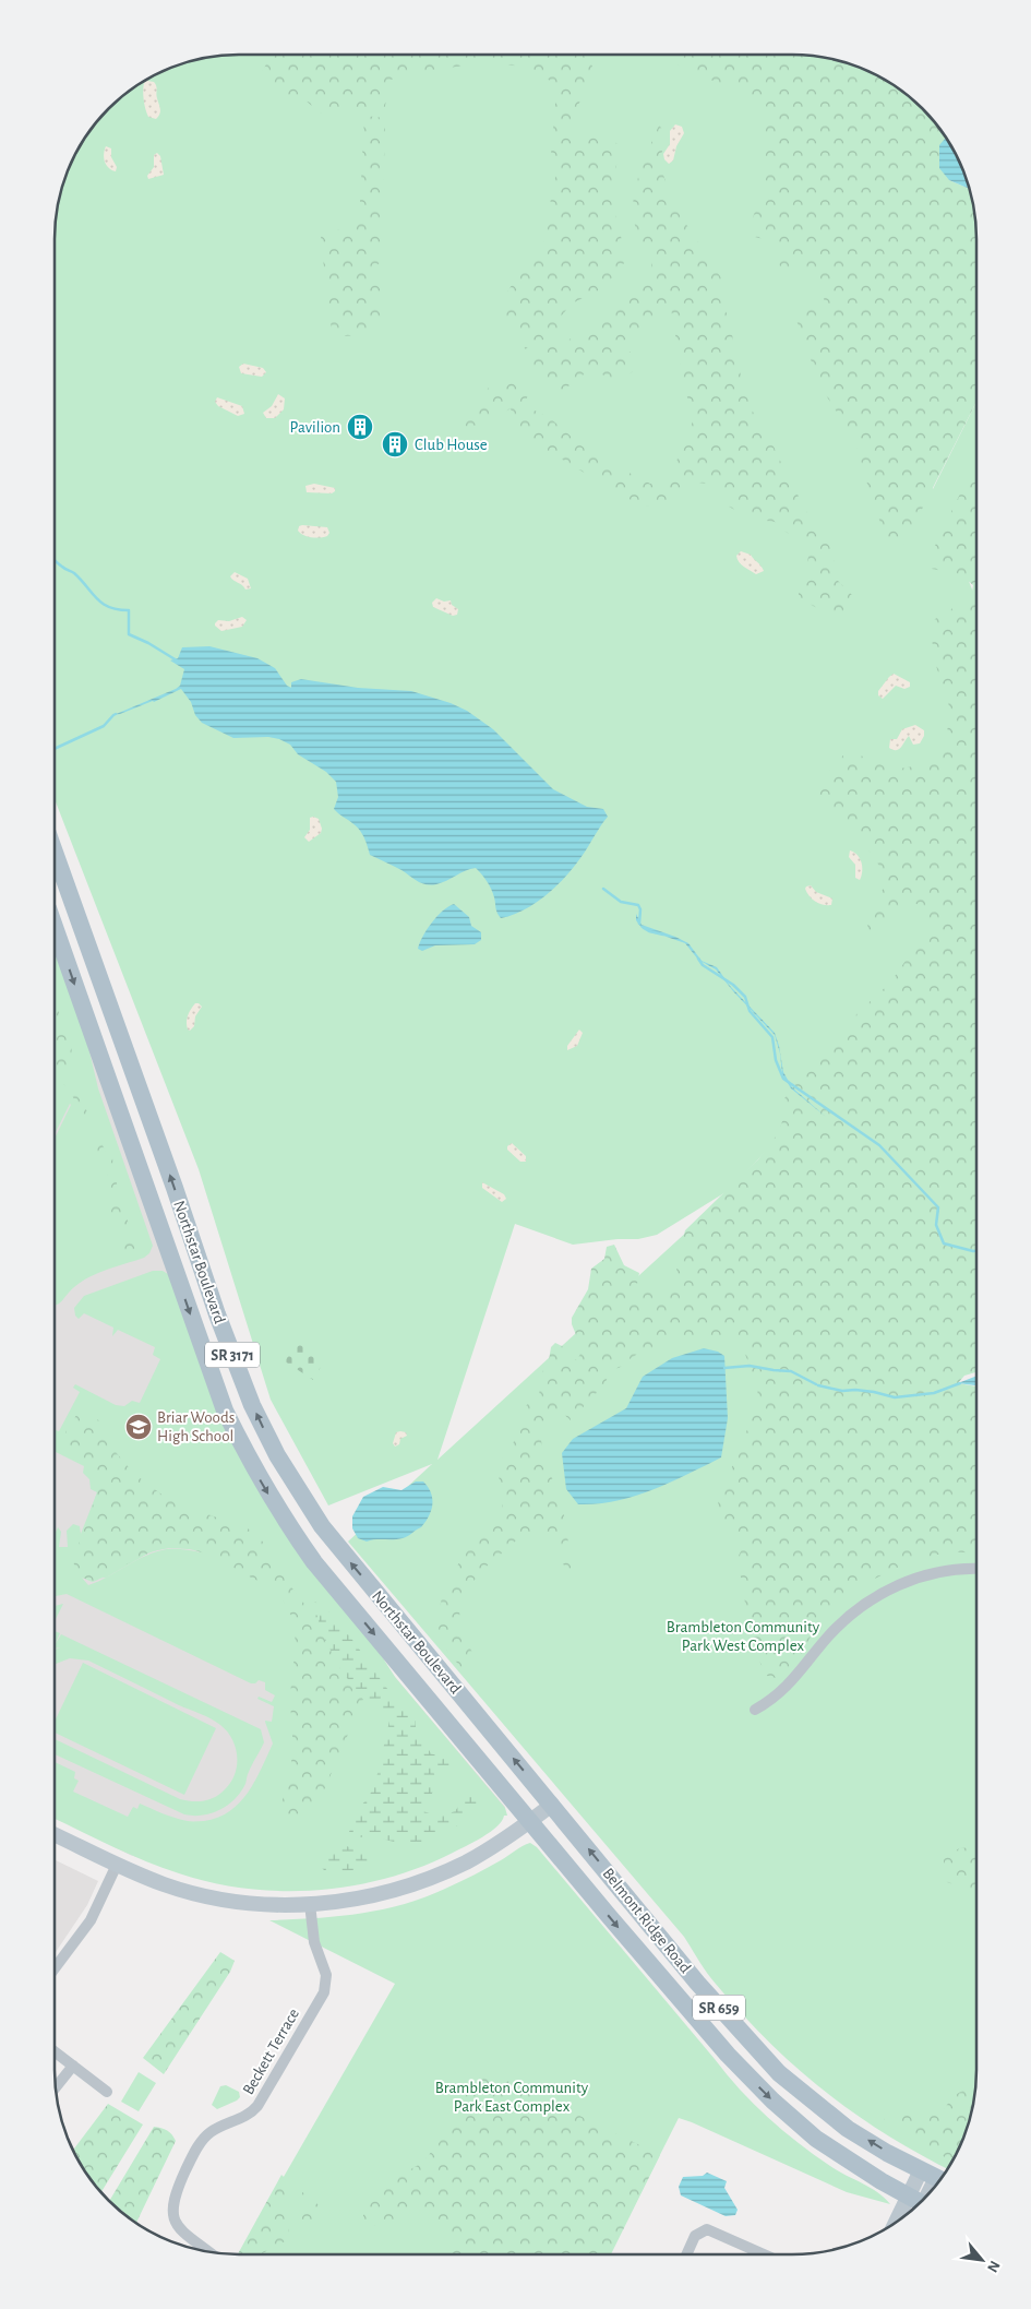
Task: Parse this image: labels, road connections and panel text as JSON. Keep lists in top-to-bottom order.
{
  "streets": {
    "main road": [
      "Northstar Boulevard",
      "SR 3171",
      "Belmont Ridge Road",
      "SR 659"
    ],
    "street": ["Beckett Terrace"]
  },
  "crossings": [
    ["Northstar Boulevard", "Belmont Ridge Road"]
  ],
  "parks": ["Brambleton Community Park West Complex", "Brambleton Community Park East Complex"],
  "places": {
    "building": ["Pavilion", "Club House"],
    "school or university": ["Briar Woods High School"]
  },
  "north": "bottom right"
}
